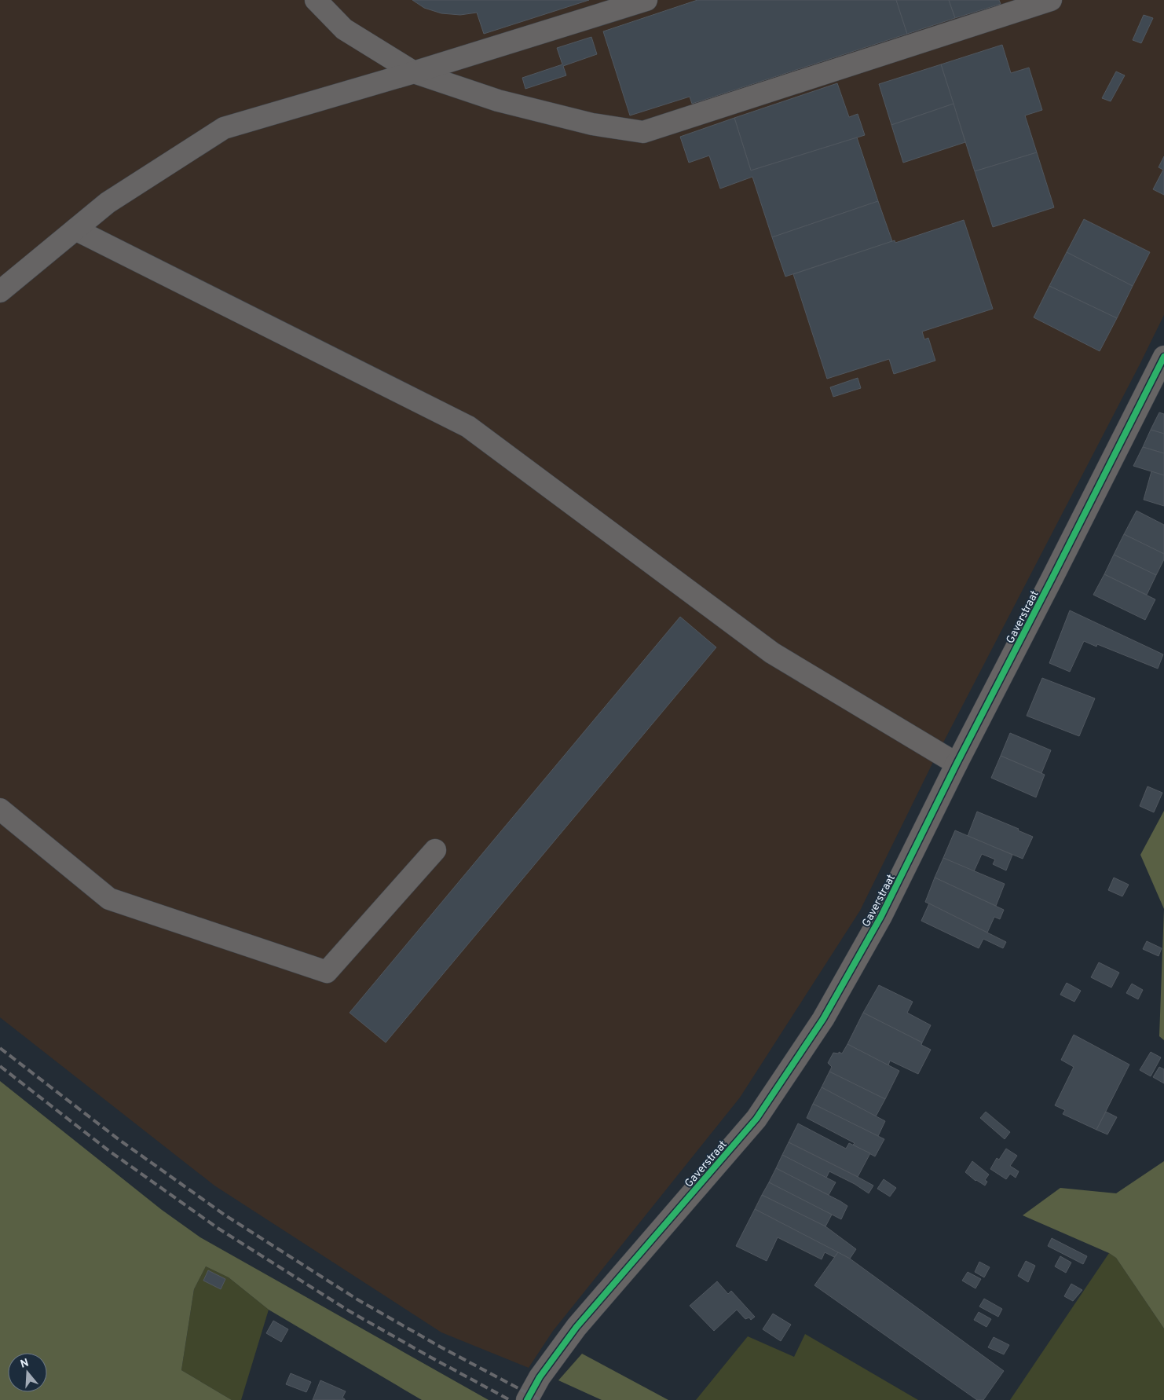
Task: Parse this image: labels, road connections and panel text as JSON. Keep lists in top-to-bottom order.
{
  "streets": {
    "street": ["Gaverstraat"]
  },
  "north": "top"
}
